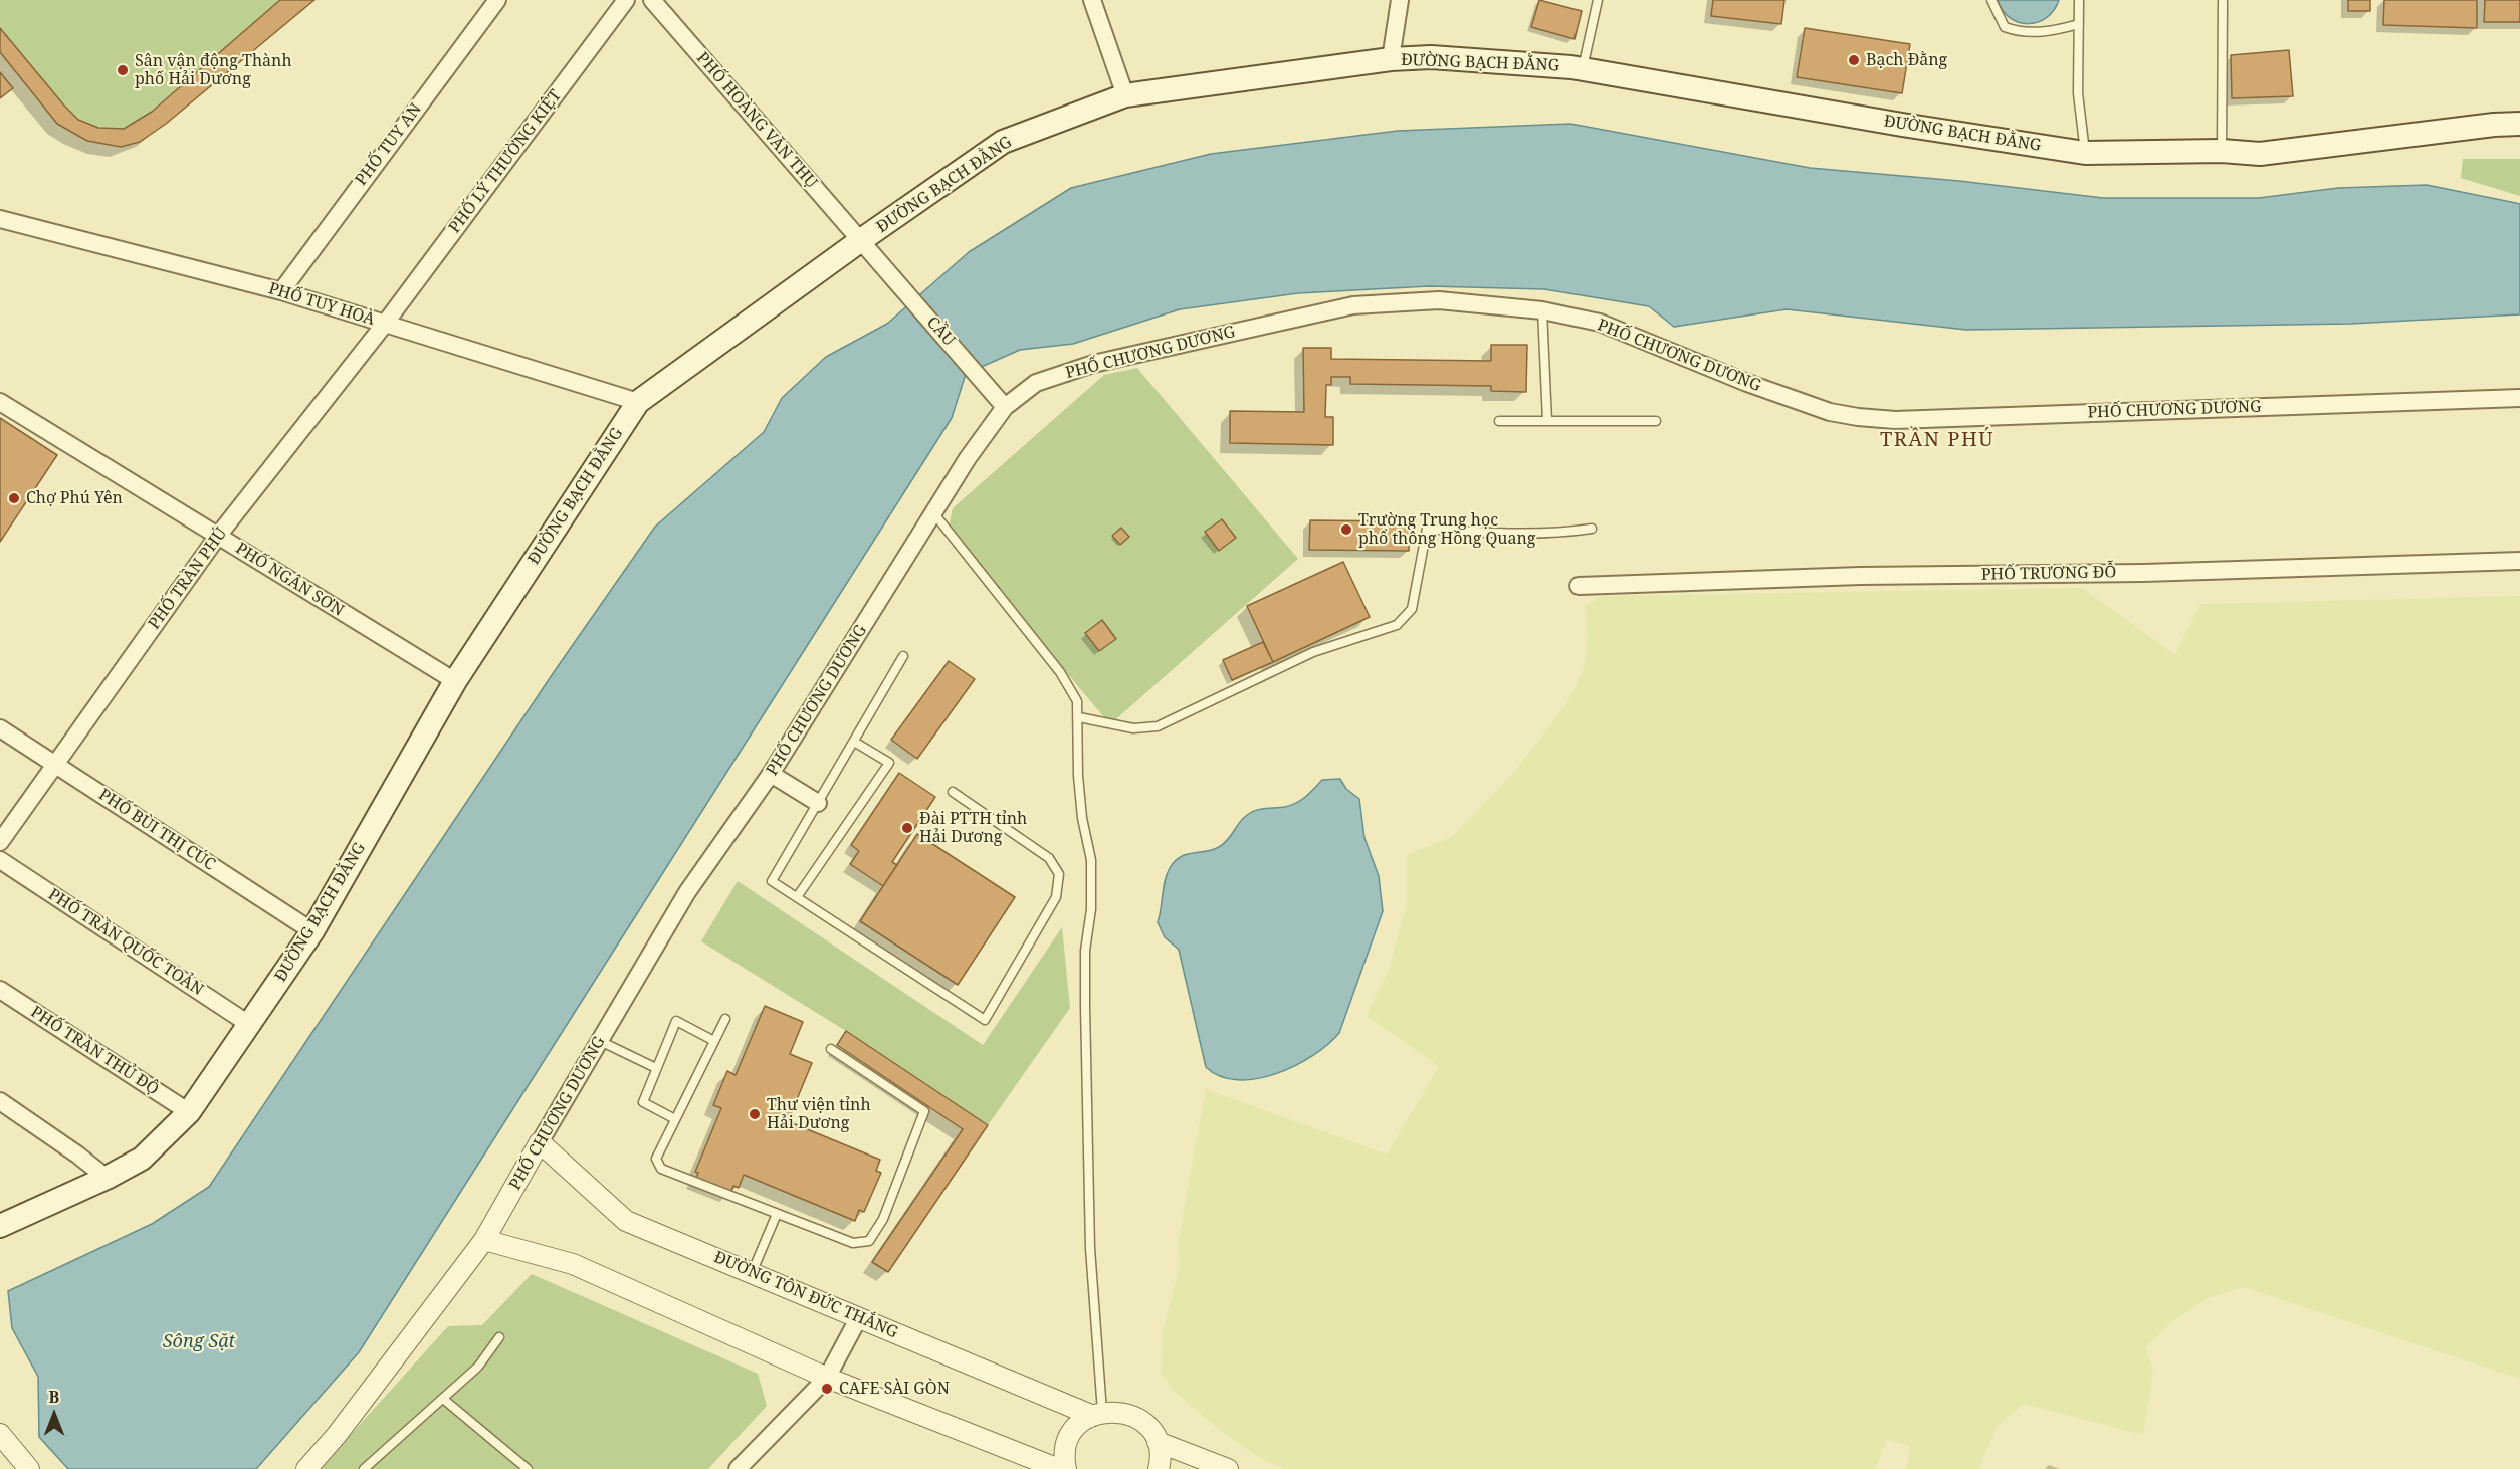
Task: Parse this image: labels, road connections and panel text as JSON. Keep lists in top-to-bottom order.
{
  "streets": {
    "main road": ["ĐƯỜNG BẠCH ĐẰNG"],
    "street": [
      "PHỐ HOÀNG VĂN THỤ",
      "PHỐ TUY AN",
      "PHỐ LÝ THƯỜNG KIỆT",
      "PHỐ TUY HOÀ",
      "CẦU",
      "PHỐ CHƯƠNG DƯƠNG",
      "PHỐ TRƯƠNG ĐỖ",
      "PHỐ TRẦN PHÚ",
      "PHỐ NGÂN SƠN",
      "PHỐ BÙI THỊ CÚC",
      "PHỐ TRẦN QUỐC TOẢN",
      "PHỐ TRẦN THỦ ĐỘ",
      "ĐƯỜNG TÔN ĐỨC THẮNG"
    ]
  },
  "crossings": [
    ["ĐƯỜNG BẠCH ĐẰNG", "PHỐ HOÀNG VĂN THỤ"],
    ["ĐƯỜNG BẠCH ĐẰNG", "PHỐ TUY HOÀ"],
    ["ĐƯỜNG BẠCH ĐẰNG", "PHỐ NGÂN SƠN"],
    ["ĐƯỜNG BẠCH ĐẰNG", "PHỐ BÙI THỊ CÚC"],
    ["ĐƯỜNG BẠCH ĐẰNG", "PHỐ TRẦN QUỐC TOẢN"],
    ["ĐƯỜNG BẠCH ĐẰNG", "PHỐ TRẦN THỦ ĐỘ"],
    ["PHỐ HOÀNG VĂN THỤ", "CẦU"],
    ["PHỐ TUY AN", "PHỐ TUY HOÀ"],
    ["PHỐ LÝ THƯỜNG KIỆT", "PHỐ TUY HOÀ"],
    ["PHỐ LÝ THƯỜNG KIỆT", "PHỐ TRẦN PHÚ"],
    ["PHỐ TUY HOÀ", "PHỐ TRẦN PHÚ"],
    ["CẦU", "PHỐ CHƯƠNG DƯƠNG"],
    ["PHỐ CHƯƠNG DƯƠNG", "ĐƯỜNG TÔN ĐỨC THẮNG"],
    ["PHỐ TRẦN PHÚ", "PHỐ NGÂN SƠN"],
    ["PHỐ TRẦN PHÚ", "PHỐ BÙI THỊ CÚC"]
  ],
  "districts": ["TRẦN PHÚ"],
  "water": ["Sông Sặt"],
  "places": [
    "Bạch Đằng",
    "Sân vận động Thành phố Hải Dương",
    "Chợ Phú Yên",
    "Trường Trung học phổ thông Hồng Quang",
    "Đài PTTH tỉnh Hải Dương",
    "Thư viện tỉnh Hải Dương",
    "CAFE SÀI GÒN"
  ],
  "north": "top"
}
